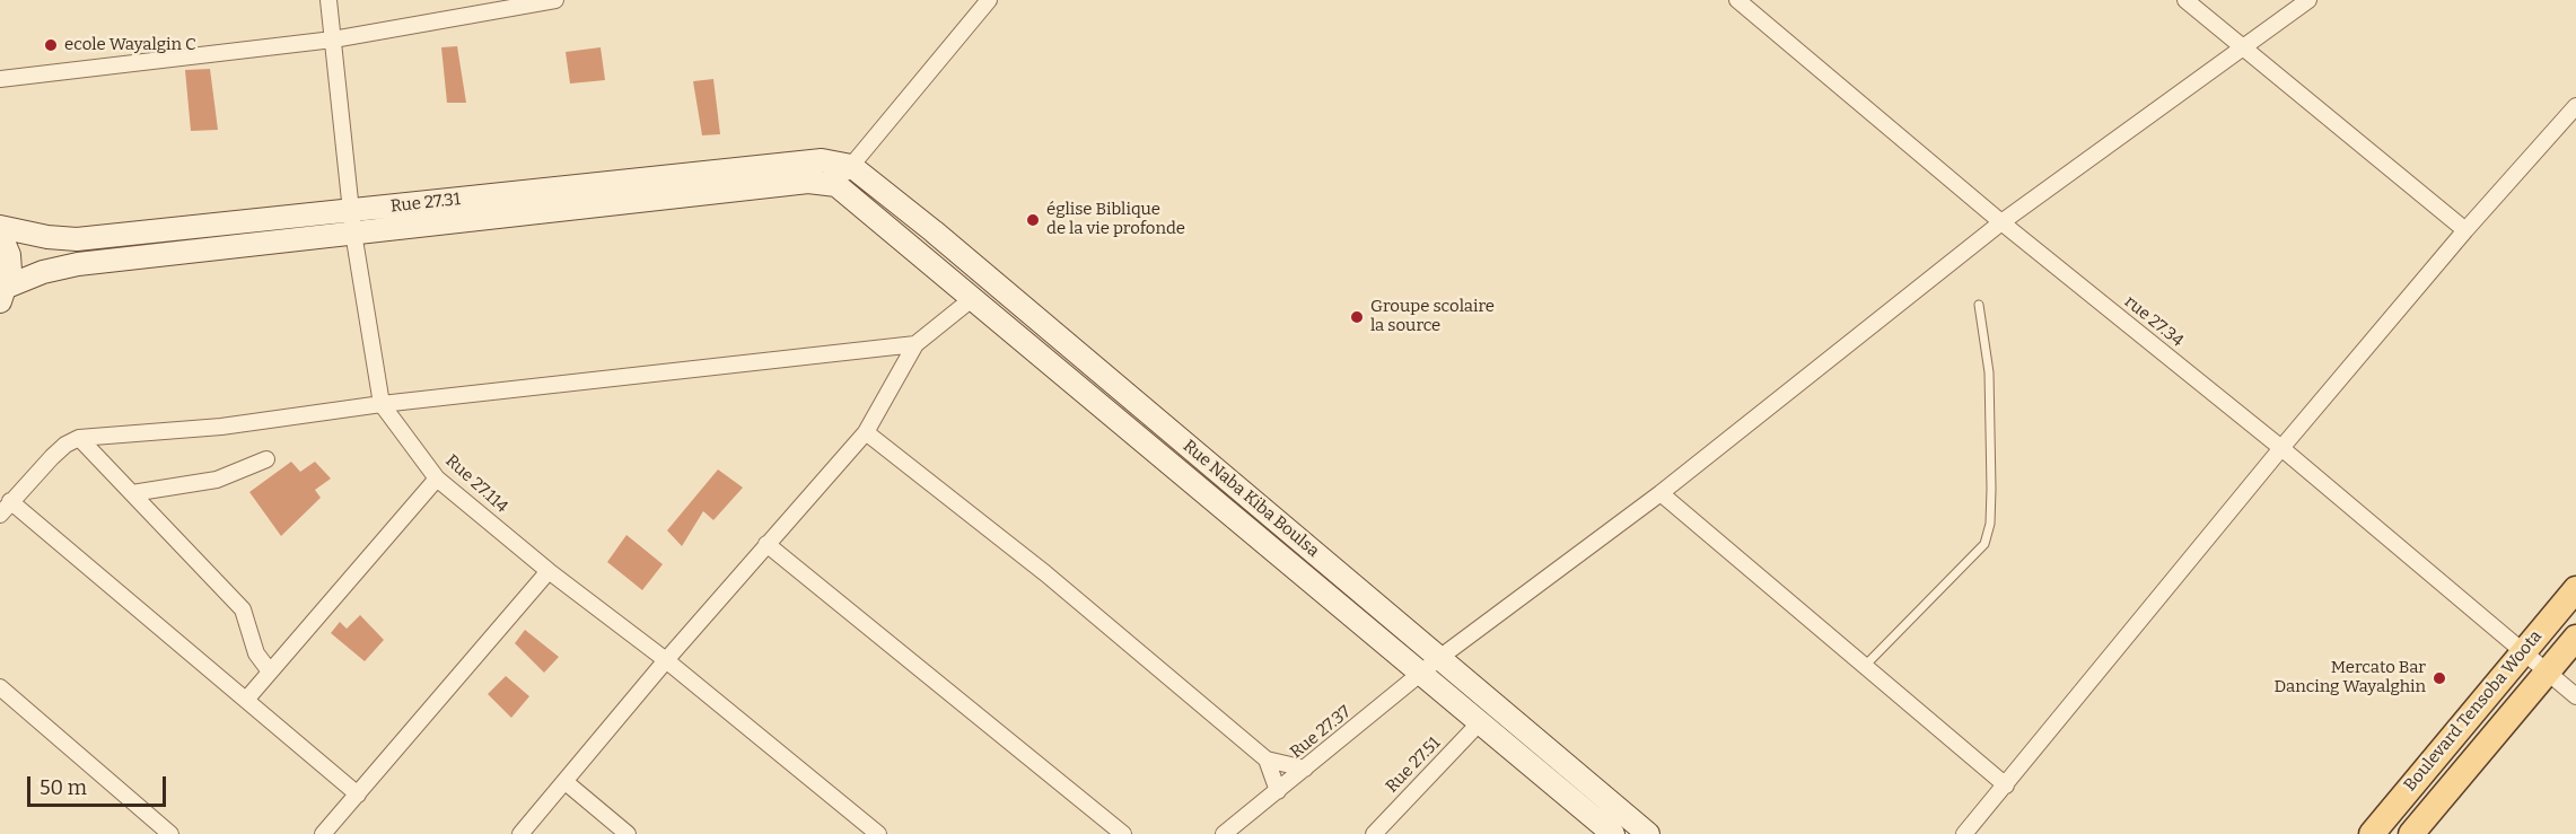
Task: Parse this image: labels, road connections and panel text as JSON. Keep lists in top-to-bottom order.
{
  "streets": {
    "main road": ["Boulevard Tensoba Woota"],
    "street": [
      "Rue 27.31",
      "rue 27.34",
      "Rue 27.114",
      "Rue Naba Kiba Boulsa",
      "Rue 27.37",
      "Rue 27.51"
    ]
  },
  "crossings": [
    ["Rue 27.31", "Rue 27.114"],
    ["Rue 27.31", "Rue Naba Kiba Boulsa"],
    ["rue 27.34", "Boulevard Tensoba Woota"],
    ["rue 27.34", "Rue 27.37"],
    ["Rue Naba Kiba Boulsa", "Rue 27.37"],
    ["Rue Naba Kiba Boulsa", "Rue 27.51"]
  ],
  "places": [
    "ecole Wayalgin C",
    "église Biblique de la vie profonde",
    "Groupe scolaire la source",
    "Mercato Bar Dancing Wayalghin"
  ],
  "scale_bar": "50 m"
}
